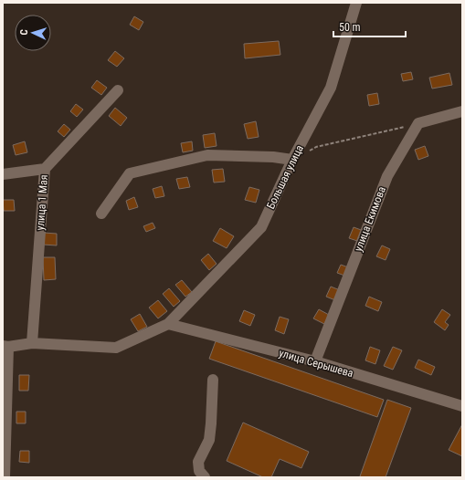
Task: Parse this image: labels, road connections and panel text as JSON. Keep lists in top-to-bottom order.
{
  "streets": {
    "street": [
      "Большая улица",
      "улица 1 Мая",
      "улица Екимова",
      "улица Серышева"
    ]
  },
  "crossings": [
    ["Большая улица", "улица Серышева"],
    ["улица Екимова", "улица Серышева"]
  ],
  "scale_bar": "50 m",
  "north": "left"
}
